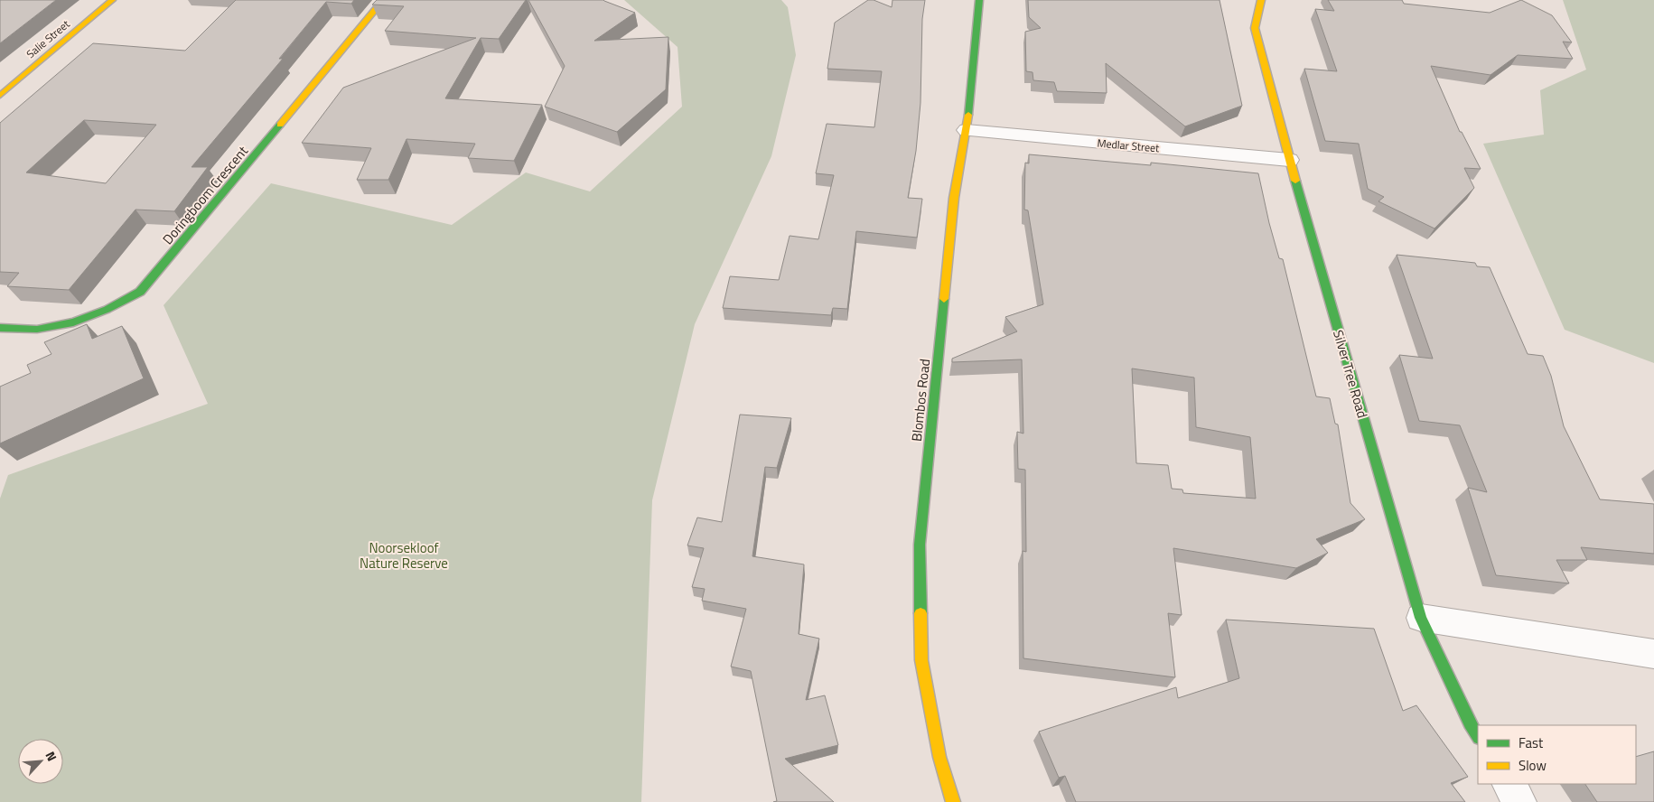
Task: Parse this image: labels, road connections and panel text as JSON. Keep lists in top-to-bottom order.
{
  "streets": {
    "street": [
      "Salie Street",
      "Medlar Street",
      "Doringboom Crescent",
      "Silver Tree Road",
      "Blombos Road"
    ]
  },
  "crossings": [
    ["Medlar Street", "Silver Tree Road"],
    ["Medlar Street", "Blombos Road"]
  ],
  "parks": ["Noorsekloof Nature Reserve"],
  "legend": ["Fast", "Slow"],
  "north": "top right"
}
